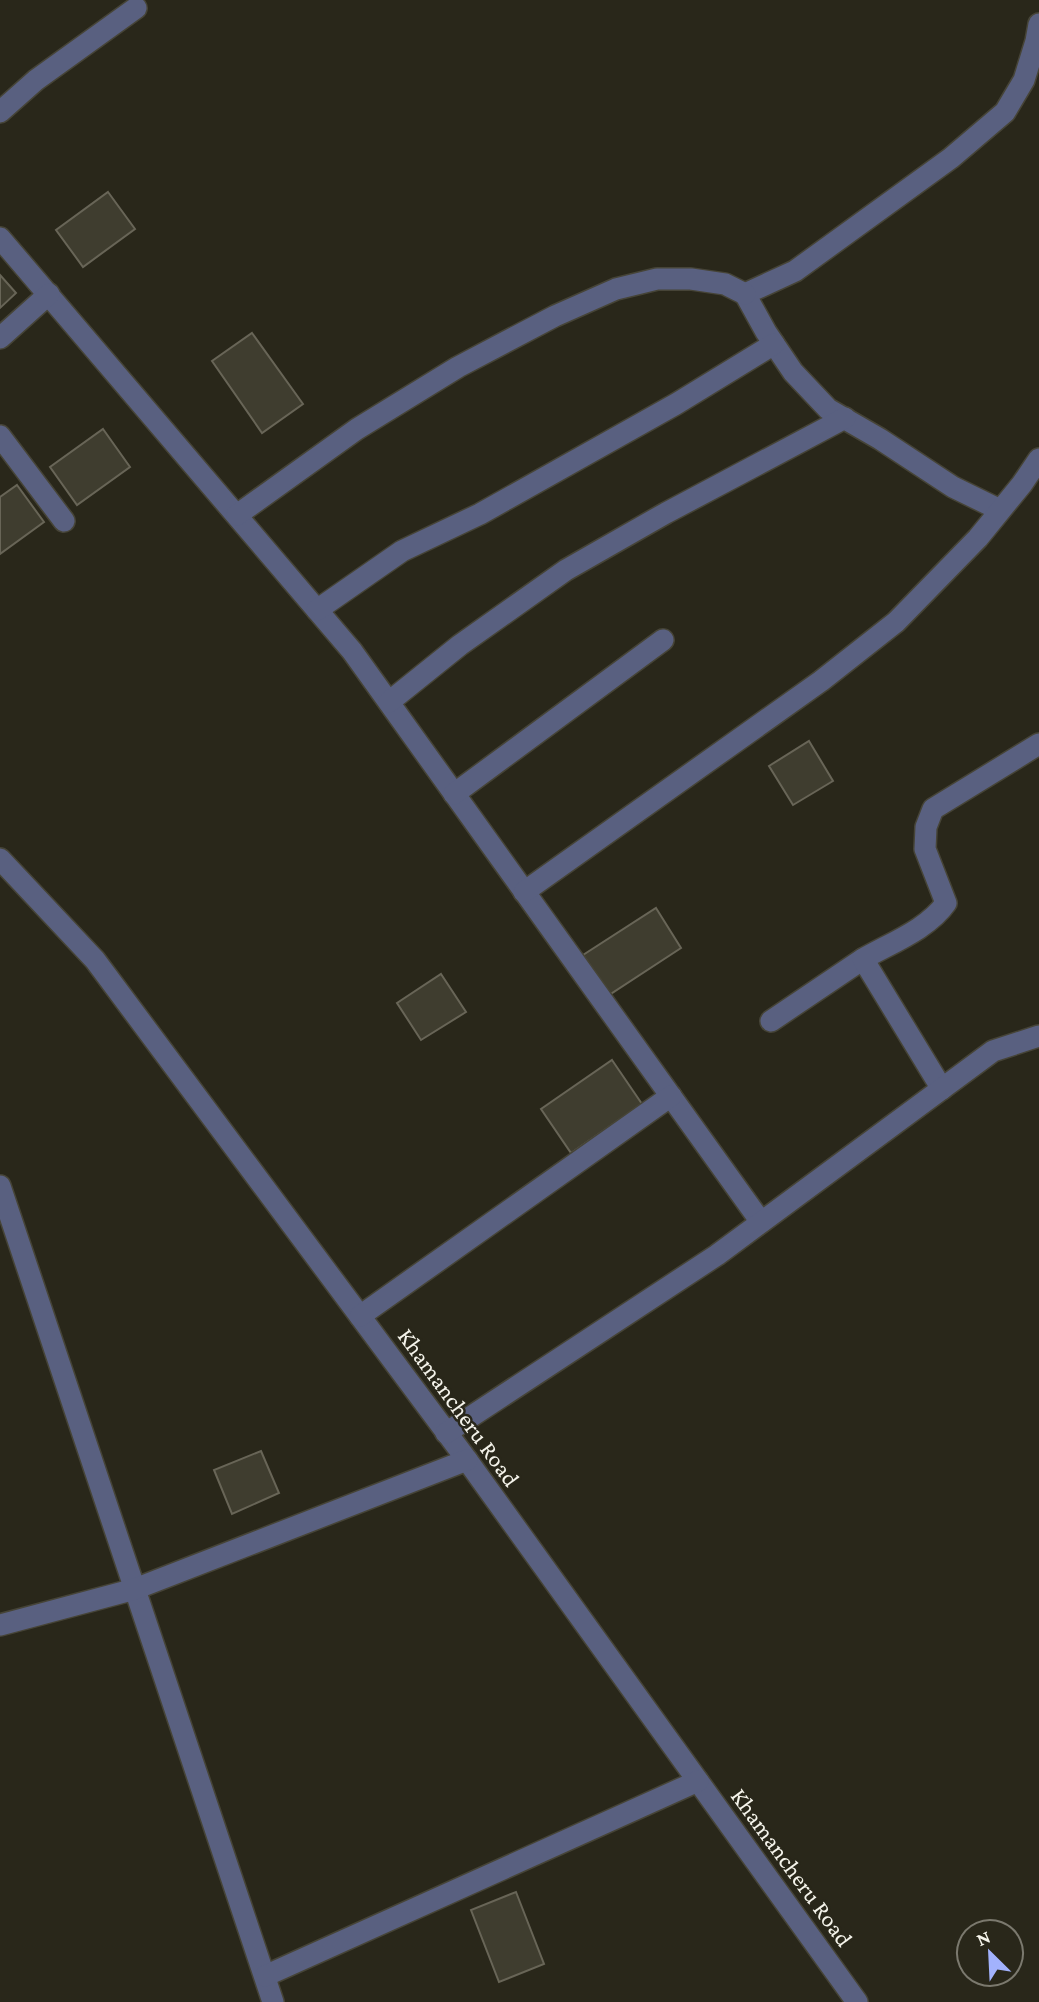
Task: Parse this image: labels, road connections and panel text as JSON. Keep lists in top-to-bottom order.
{
  "streets": {
    "street": ["Khamancheru Road"]
  },
  "north": "top left"
}
